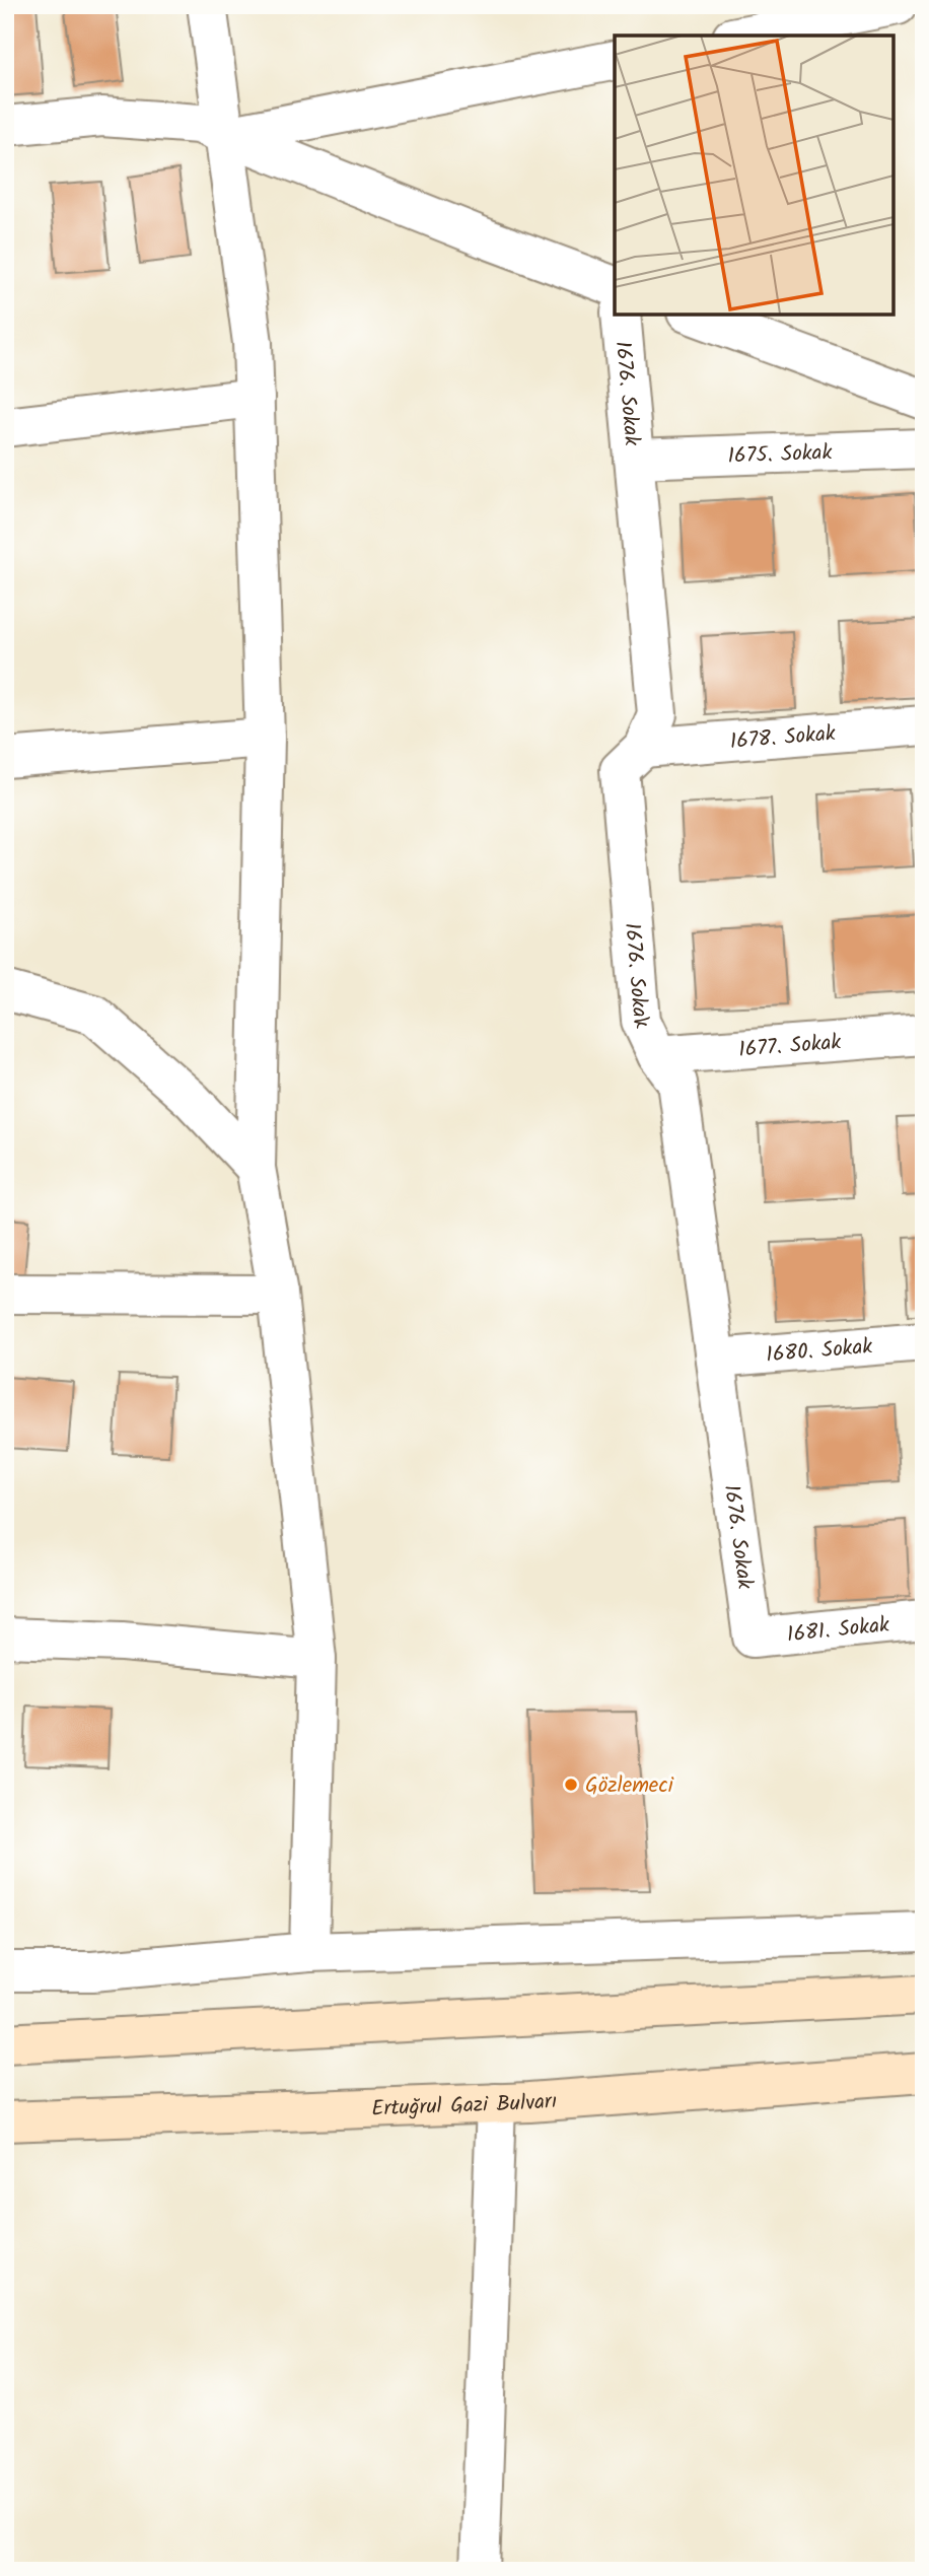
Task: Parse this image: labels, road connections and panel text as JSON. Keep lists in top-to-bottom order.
{
  "streets": {
    "main road": ["Ertuğrul Gazi Bulvarı"],
    "street": [
      "1676. Sokak",
      "1675. Sokak",
      "1678. Sokak",
      "1677. Sokak",
      "1680. Sokak",
      "1681. Sokak"
    ]
  },
  "crossings": [
    ["1676. Sokak", "1675. Sokak"],
    ["1676. Sokak", "1678. Sokak"],
    ["1676. Sokak", "1677. Sokak"],
    ["1676. Sokak", "1680. Sokak"],
    ["1676. Sokak", "1681. Sokak"]
  ],
  "places": ["Gözlemeci"]
}
